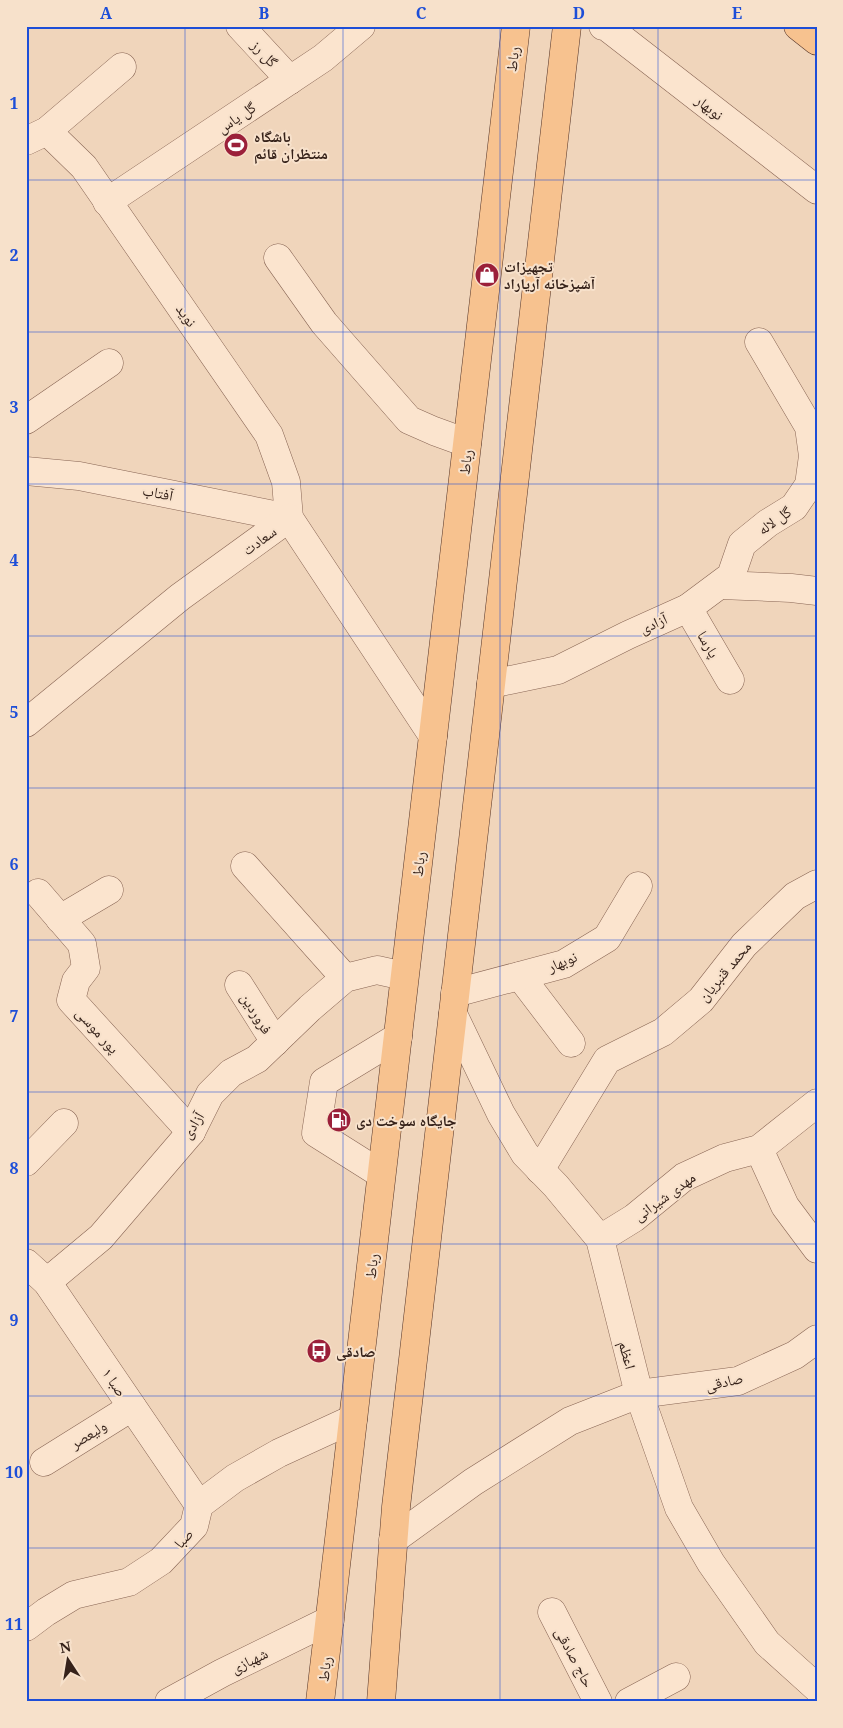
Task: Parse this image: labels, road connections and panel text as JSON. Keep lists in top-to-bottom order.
{
  "streets": {
    "main road": ["رباط"],
    "street": [
      "گل رز",
      "نوبهار",
      "گل یاس",
      "نوید",
      "آفتاب",
      "گل لاله",
      "سعادت",
      "آزادی",
      "پارسا",
      "محمد قنبریان",
      "فروردین",
      "پور موسی",
      "مهدی شیرانی",
      "اعظم",
      "صادقی",
      "صبا ۱",
      "ولیعصر",
      "صبا",
      "حاج صادقی",
      "شهبازی"
    ]
  },
  "crossings": [
    ["گل رز", "گل یاس"],
    ["رباط", "سعادت"],
    ["رباط", "آزادی"],
    ["رباط", "شهبازی"],
    ["نوبهار", "اعظم"],
    ["گل یاس", "نوید"],
    ["نوید", "آفتاب"],
    ["نوید", "سعادت"],
    ["آفتاب", "سعادت"],
    ["گل لاله", "آزادی"],
    ["آزادی", "پارسا"],
    ["آزادی", "فروردین"],
    ["آزادی", "پور موسی"],
    ["آزادی", "صبا ۱"],
    ["محمد قنبریان", "اعظم"],
    ["مهدی شیرانی", "اعظم"],
    ["اعظم", "صادقی"],
    ["صبا ۱", "ولیعصر"],
    ["صبا ۱", "صبا"]
  ],
  "places": {
    "sports": ["باشگاه منتظران قائم"],
    "shop": ["تجهیزات آشپزخانه آریاراد"],
    "fuel station": ["جایگاه سوخت دی"],
    "bus stop": ["صادقی"]
  },
  "north": "top",
  "grid": {
    "columns": [
      "A",
      "B",
      "C",
      "D",
      "E"
    ],
    "rows": [
      "1",
      "2",
      "3",
      "4",
      "5",
      "6",
      "7",
      "8",
      "9",
      "10",
      "11"
    ]
  }
}
